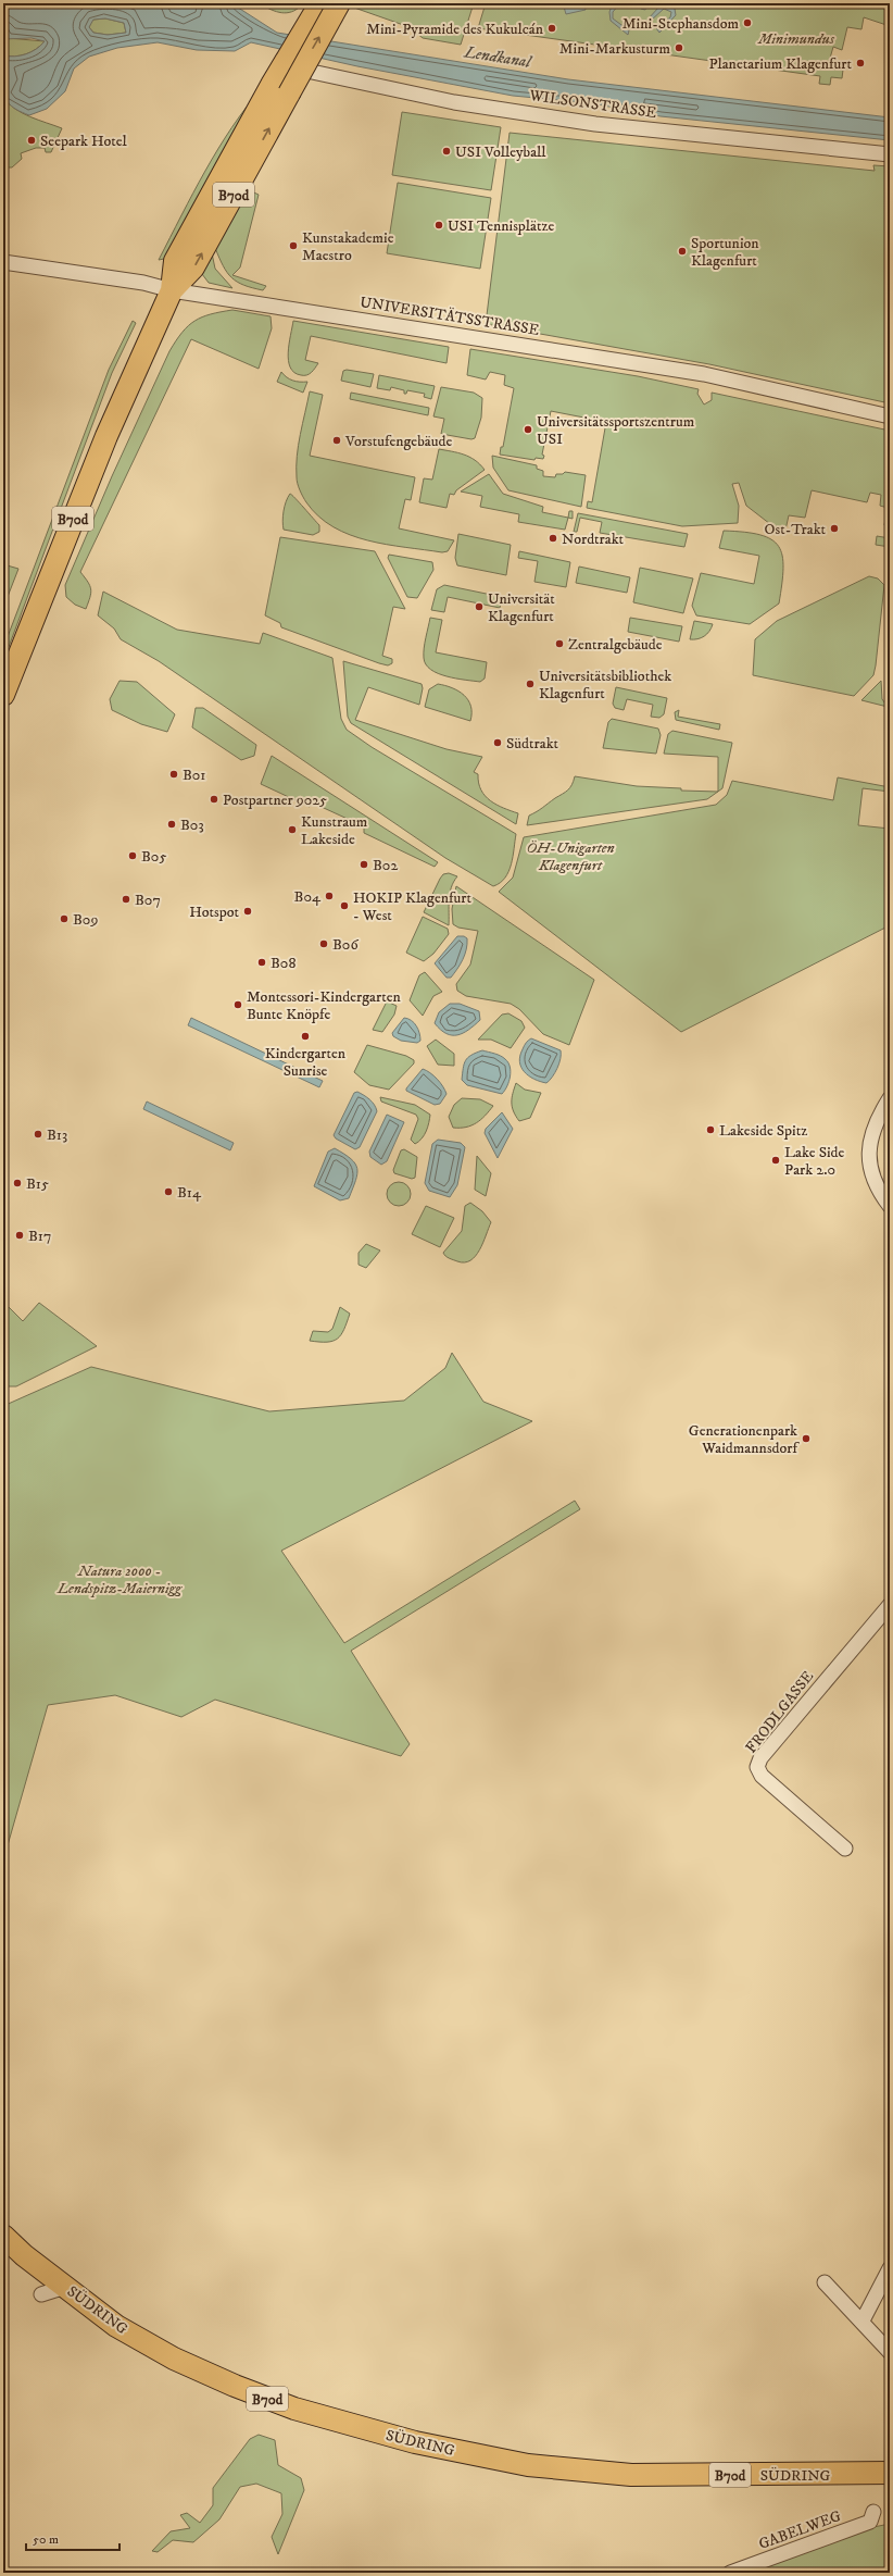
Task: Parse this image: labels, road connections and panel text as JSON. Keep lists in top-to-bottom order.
{
  "streets": {
    "main road": ["B70d", "SÜDRING"],
    "street": [
      "WILSONSTRASSE",
      "UNIVERSITÄTSSTRASSE",
      "FRODLGASSE",
      "GABELWEG"
    ]
  },
  "crossings": [
    ["B70d", "UNIVERSITÄTSSTRASSE"]
  ],
  "water": ["Lendkanal"],
  "parks": ["Minimundus", "ÖH-Unigarten Klagenfurt", "Natura 2000 - Lendspitz-Maiernigg"],
  "places": [
    "Mini-Stephansdom",
    "Mini-Pyramide des Kukulcán",
    "Mini-Markusturm",
    "Planetarium Klagenfurt",
    "Seepark Hotel",
    "USI Volleyball",
    "USI Tennisplätze",
    "Kunstakademie Maestro",
    "Sportunion Klagenfurt",
    "Universitätssportszentrum USI",
    "Vorstufengebäude",
    "Ost-Trakt",
    "Nordtrakt",
    "Universität Klagenfurt",
    "Zentralgebäude",
    "Universitätsbibliothek Klagenfurt",
    "Südtrakt",
    "B01",
    "Postpartner 9025",
    "B03",
    "Kunstraum Lakeside",
    "B05",
    "B02",
    "B04",
    "B07",
    "HOKIP Klagenfurt - West",
    "Hotspot",
    "B09",
    "B06",
    "B08",
    "Montessori-Kindergarten Bunte Knöpfe",
    "Kindergarten Sunrise",
    "Lakeside Spitz",
    "B13",
    "Lake Side Park 2.0",
    "B15",
    "B14",
    "B17",
    "Generationenpark Waidmannsdorf"
  ],
  "scale_bar": "50 m"
}
